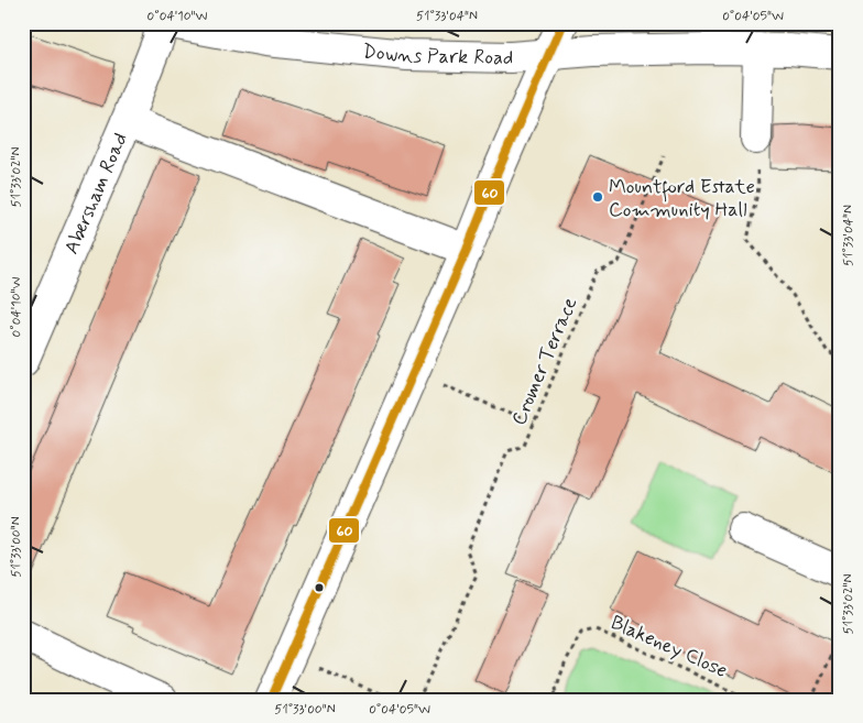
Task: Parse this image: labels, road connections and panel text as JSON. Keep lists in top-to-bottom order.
{
  "streets": {
    "street": ["Downs Park Road", "Abersham Road"],
    "path": ["Cromer Terrace", "Blakeney Close"]
  },
  "places": ["Mountford Estate Community Hall"],
  "lines": ["transit line 60"],
  "coordinates": [
    "0°04'10\"W",
    "51°33'04\"N",
    "0°04'05\"W",
    "51°33'02\"N",
    "51°33'00\"N"
  ]
}
